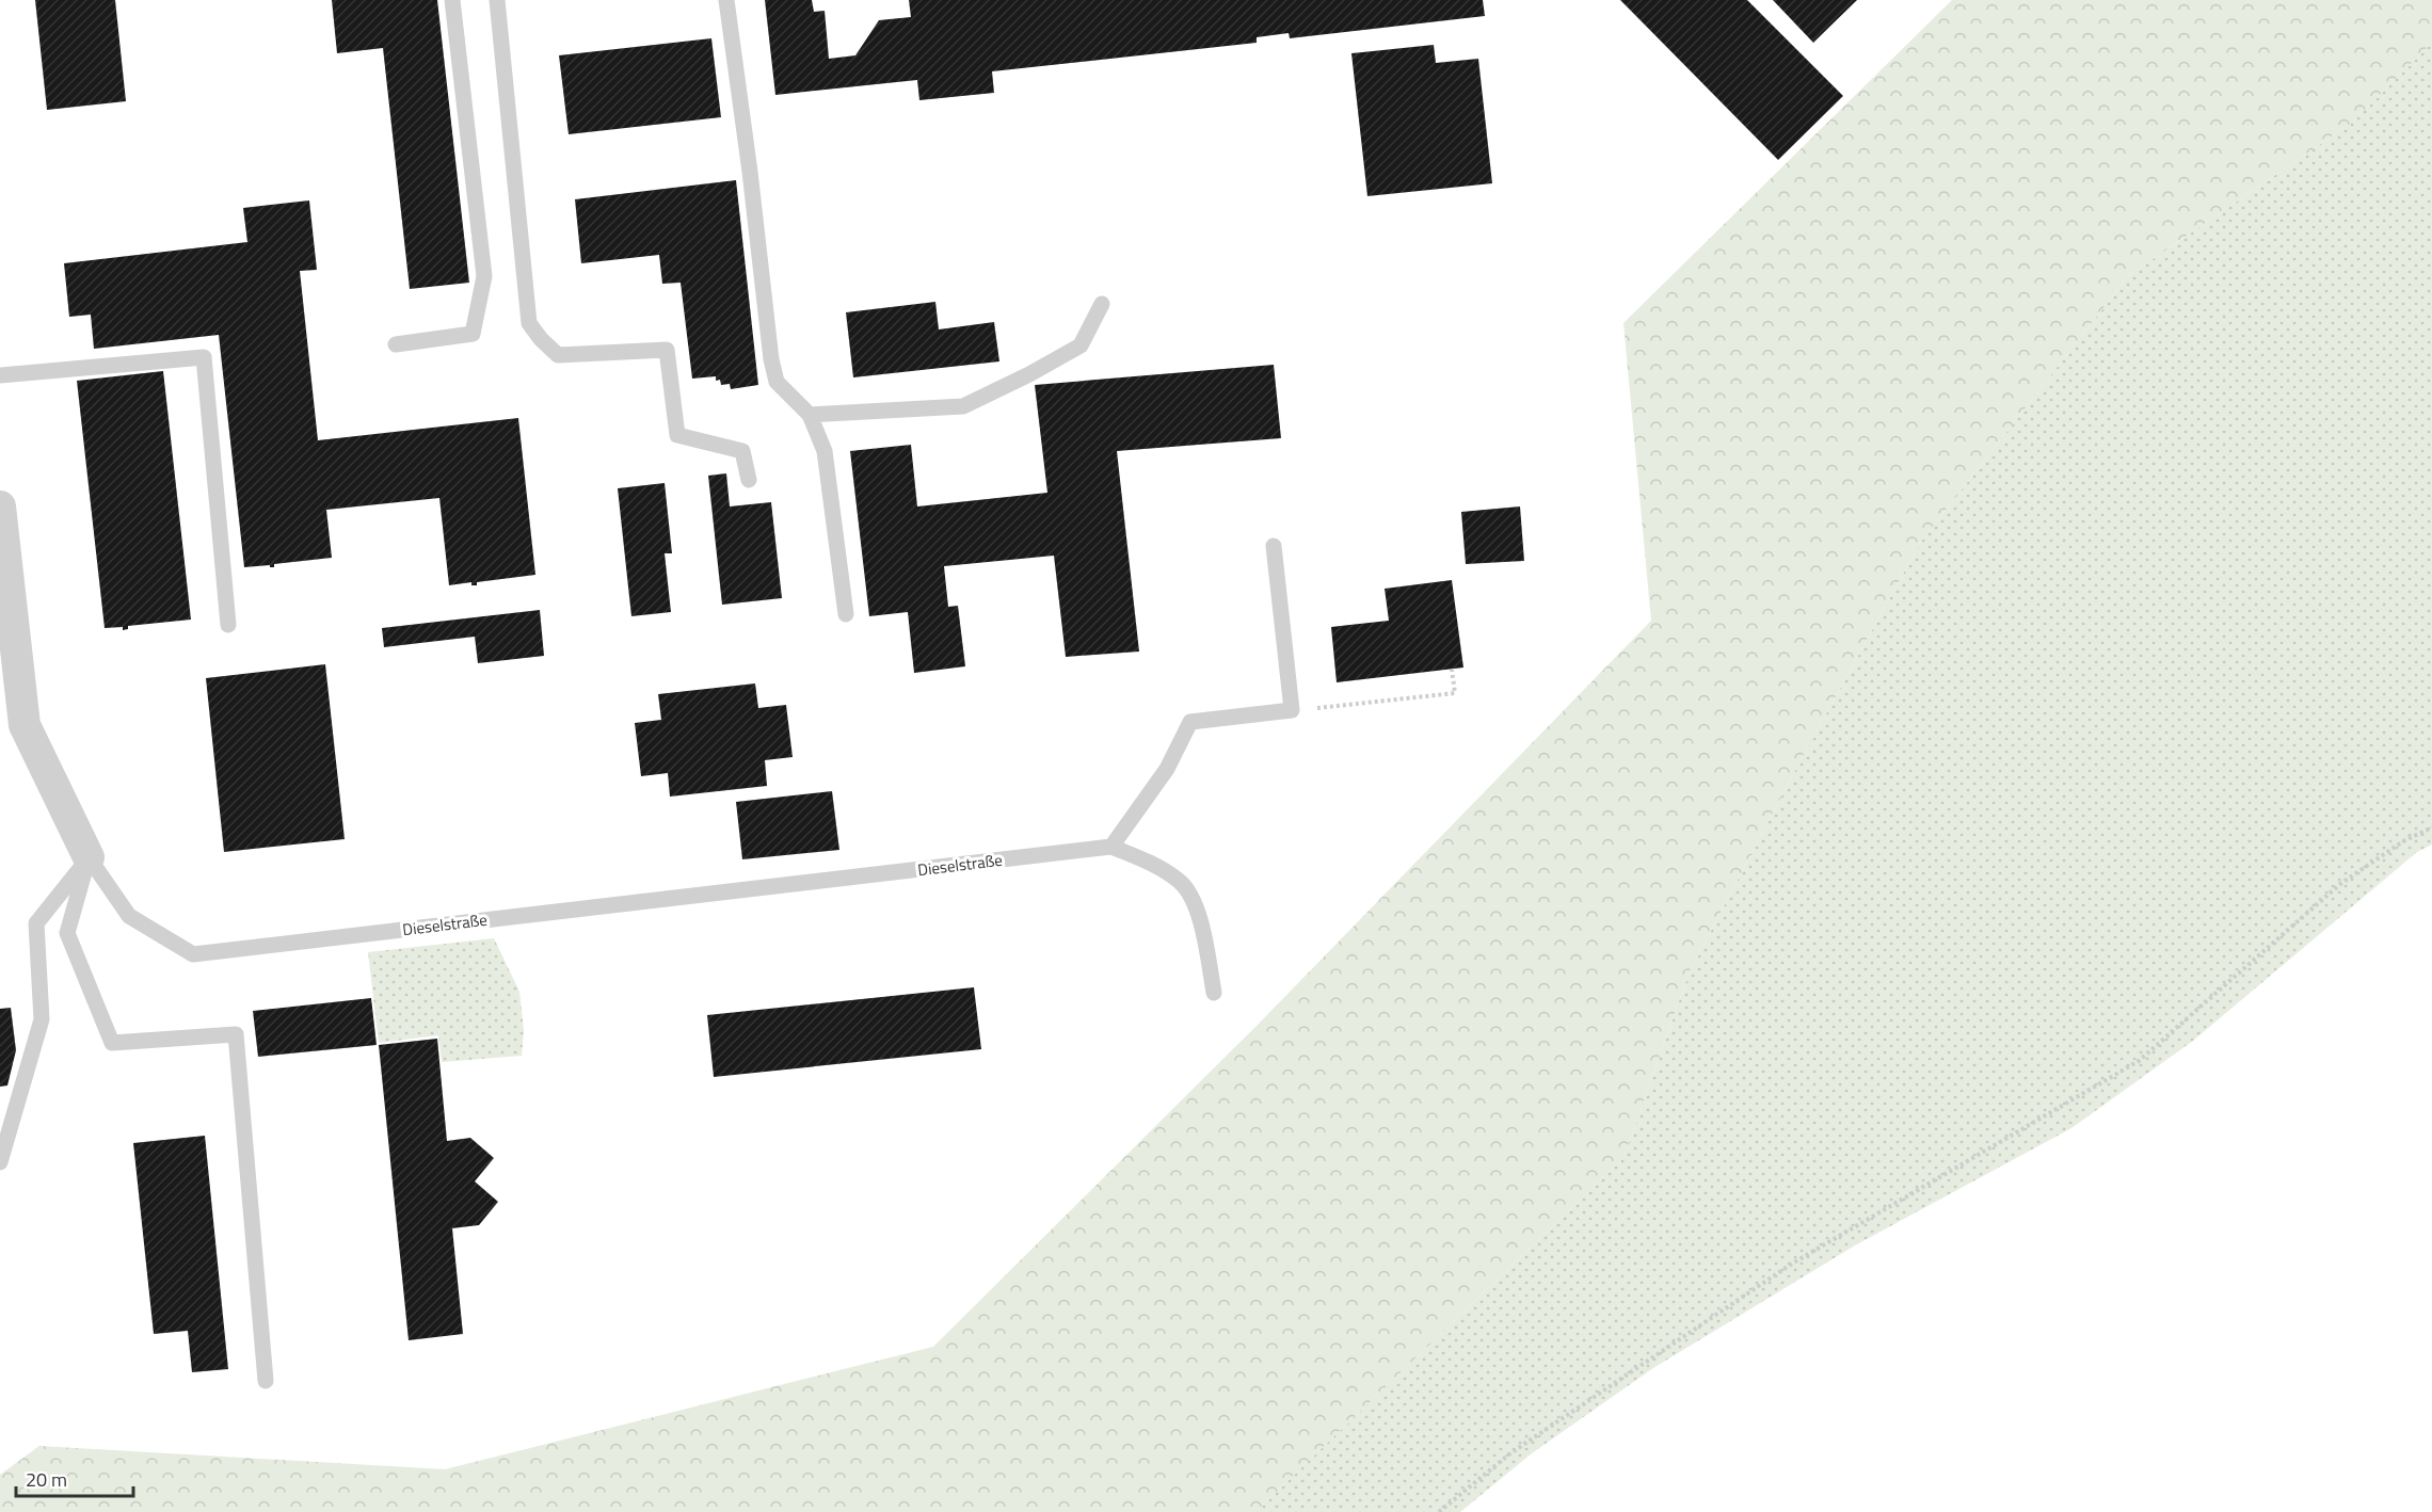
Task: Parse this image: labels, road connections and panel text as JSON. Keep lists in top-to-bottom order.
{
  "streets": {
    "street": ["Dieselstraße"]
  },
  "scale_bar": "20 m"
}
